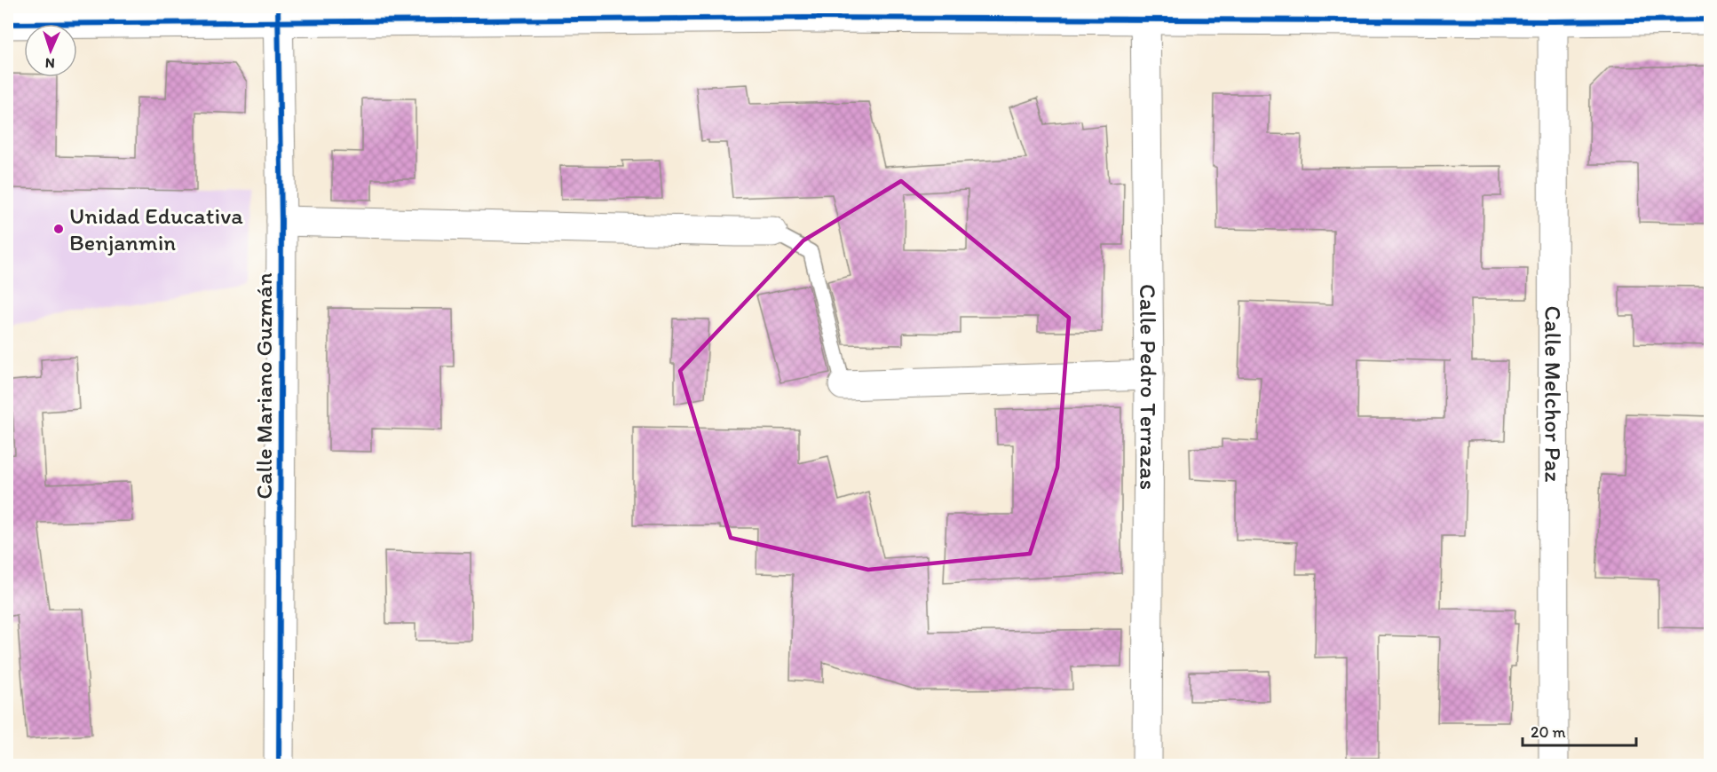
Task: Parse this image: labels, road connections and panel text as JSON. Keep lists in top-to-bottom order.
{
  "streets": {
    "street": ["Calle Mariano Guzmán", "Calle Pedro Terrazas", "Calle Melchor Paz"]
  },
  "places": ["Unidad Educativa Benjanmin"],
  "scale_bar": "20 m",
  "north": "bottom"
}
